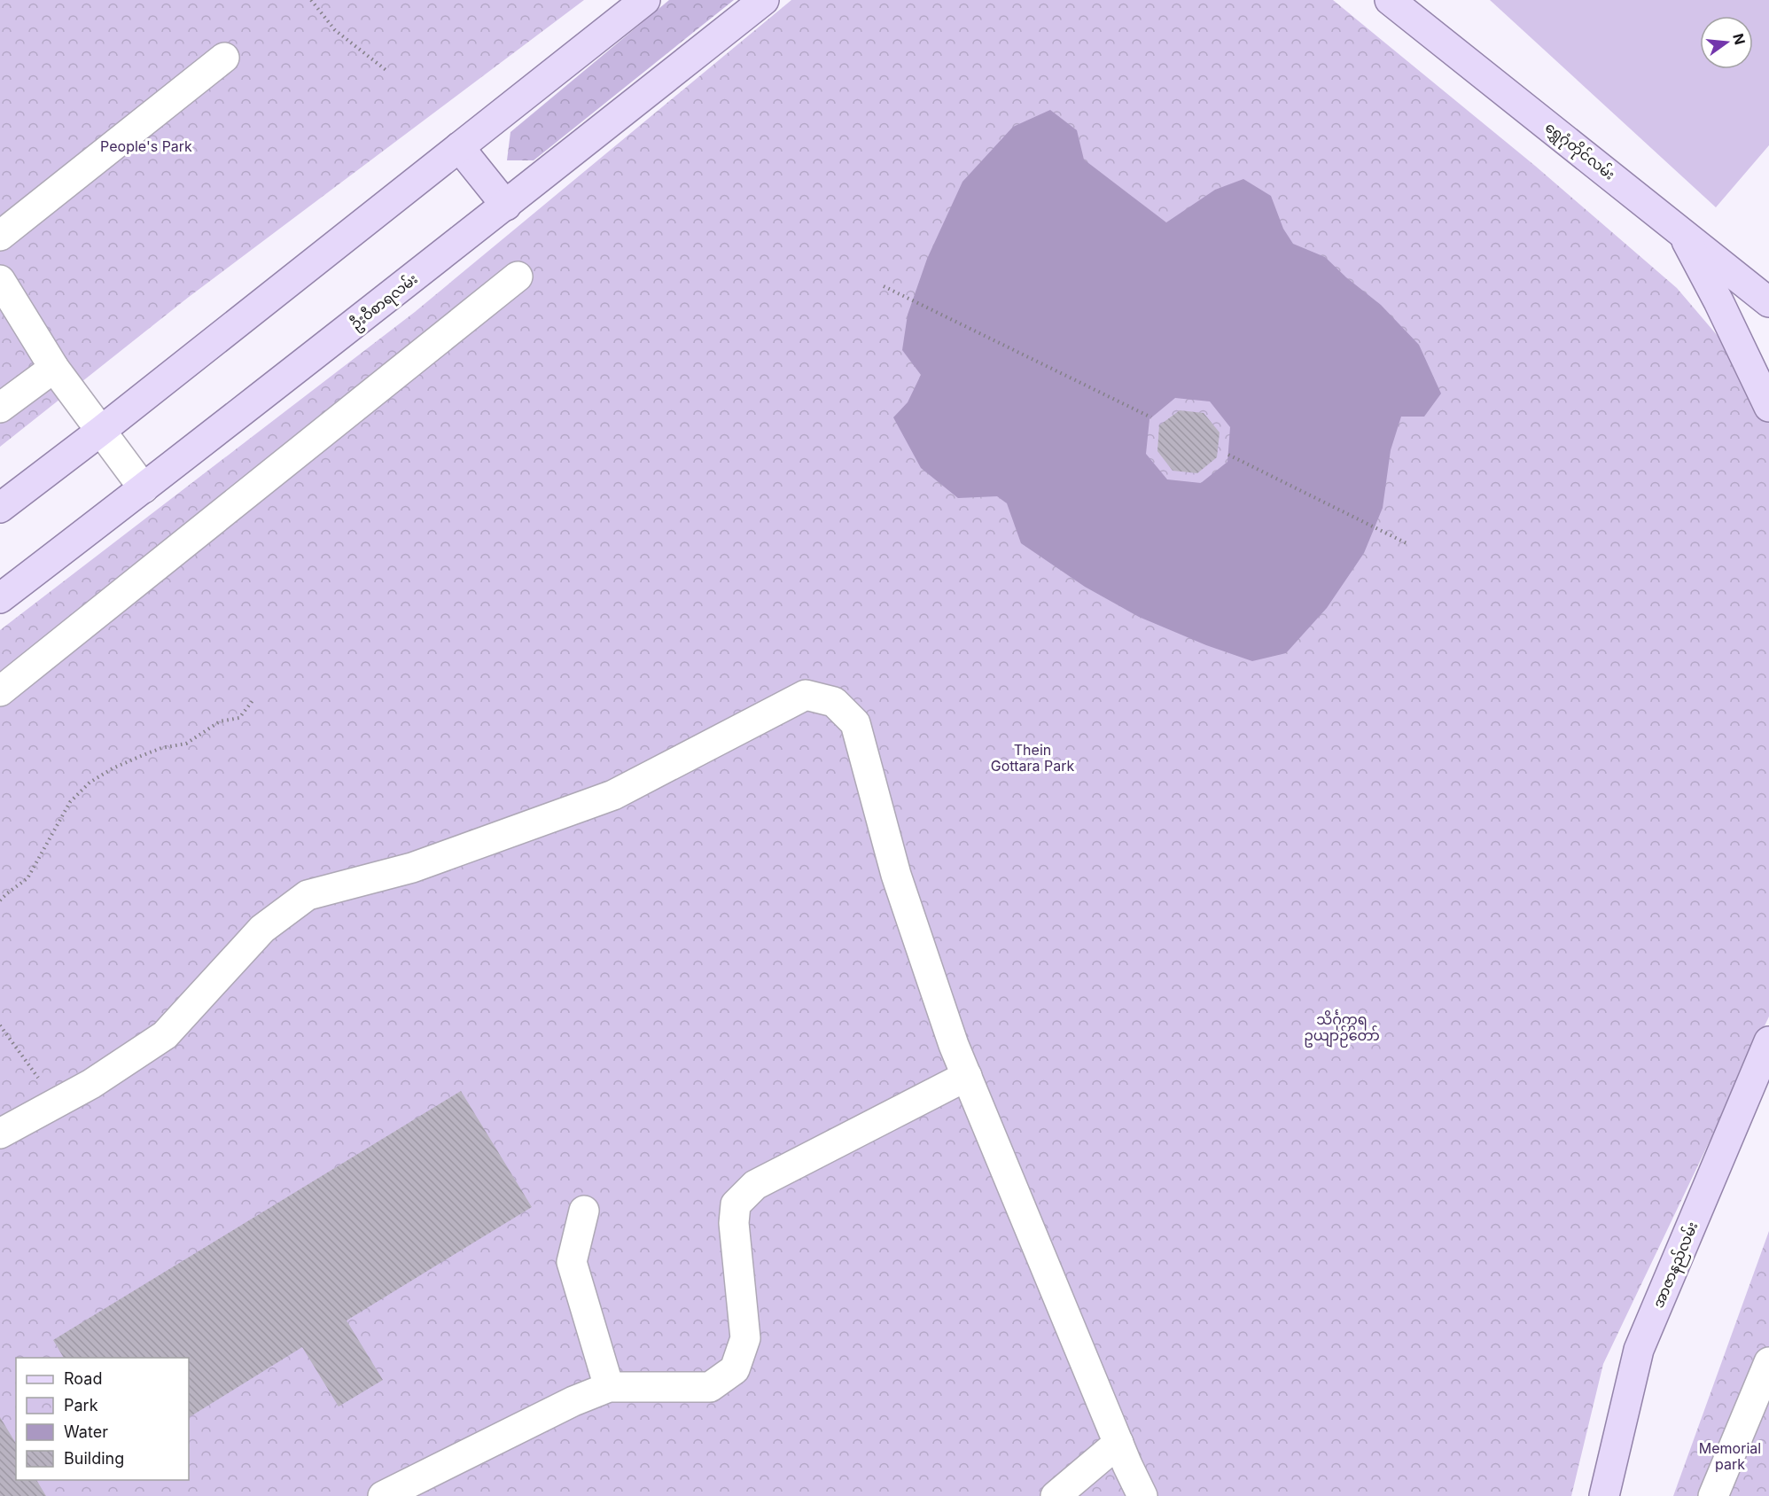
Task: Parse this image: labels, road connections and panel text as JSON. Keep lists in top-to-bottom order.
{
  "streets": {
    "main road": ["ရွှေဂုံတိုင်လမ်း", "ဦးဝီစာရလမ်း", "အာဇာနည်လမ်း"]
  },
  "parks": [
    "People's Park",
    "Thein Gottara Park",
    "သိင်္ဂုတ္တရ ဥယျာဉ်တော်",
    "Memorial park"
  ],
  "legend": [
    "Road",
    "Park",
    "Water",
    "Building"
  ],
  "north": "right"
}
